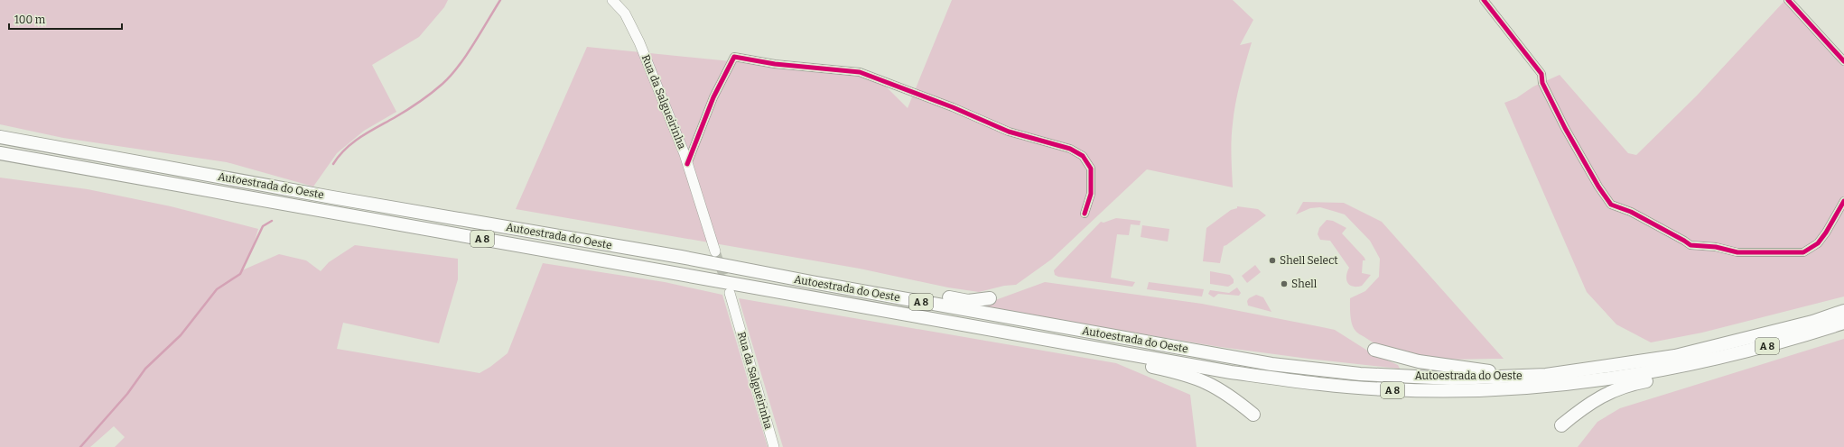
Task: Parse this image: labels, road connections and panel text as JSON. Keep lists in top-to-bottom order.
{
  "streets": {
    "highway": ["Autoestrada do Oeste", "A 8"],
    "street": ["Rua da Salgueirinha"]
  },
  "places": ["Shell Select", "Shell"],
  "scale_bar": "100 m"
}
